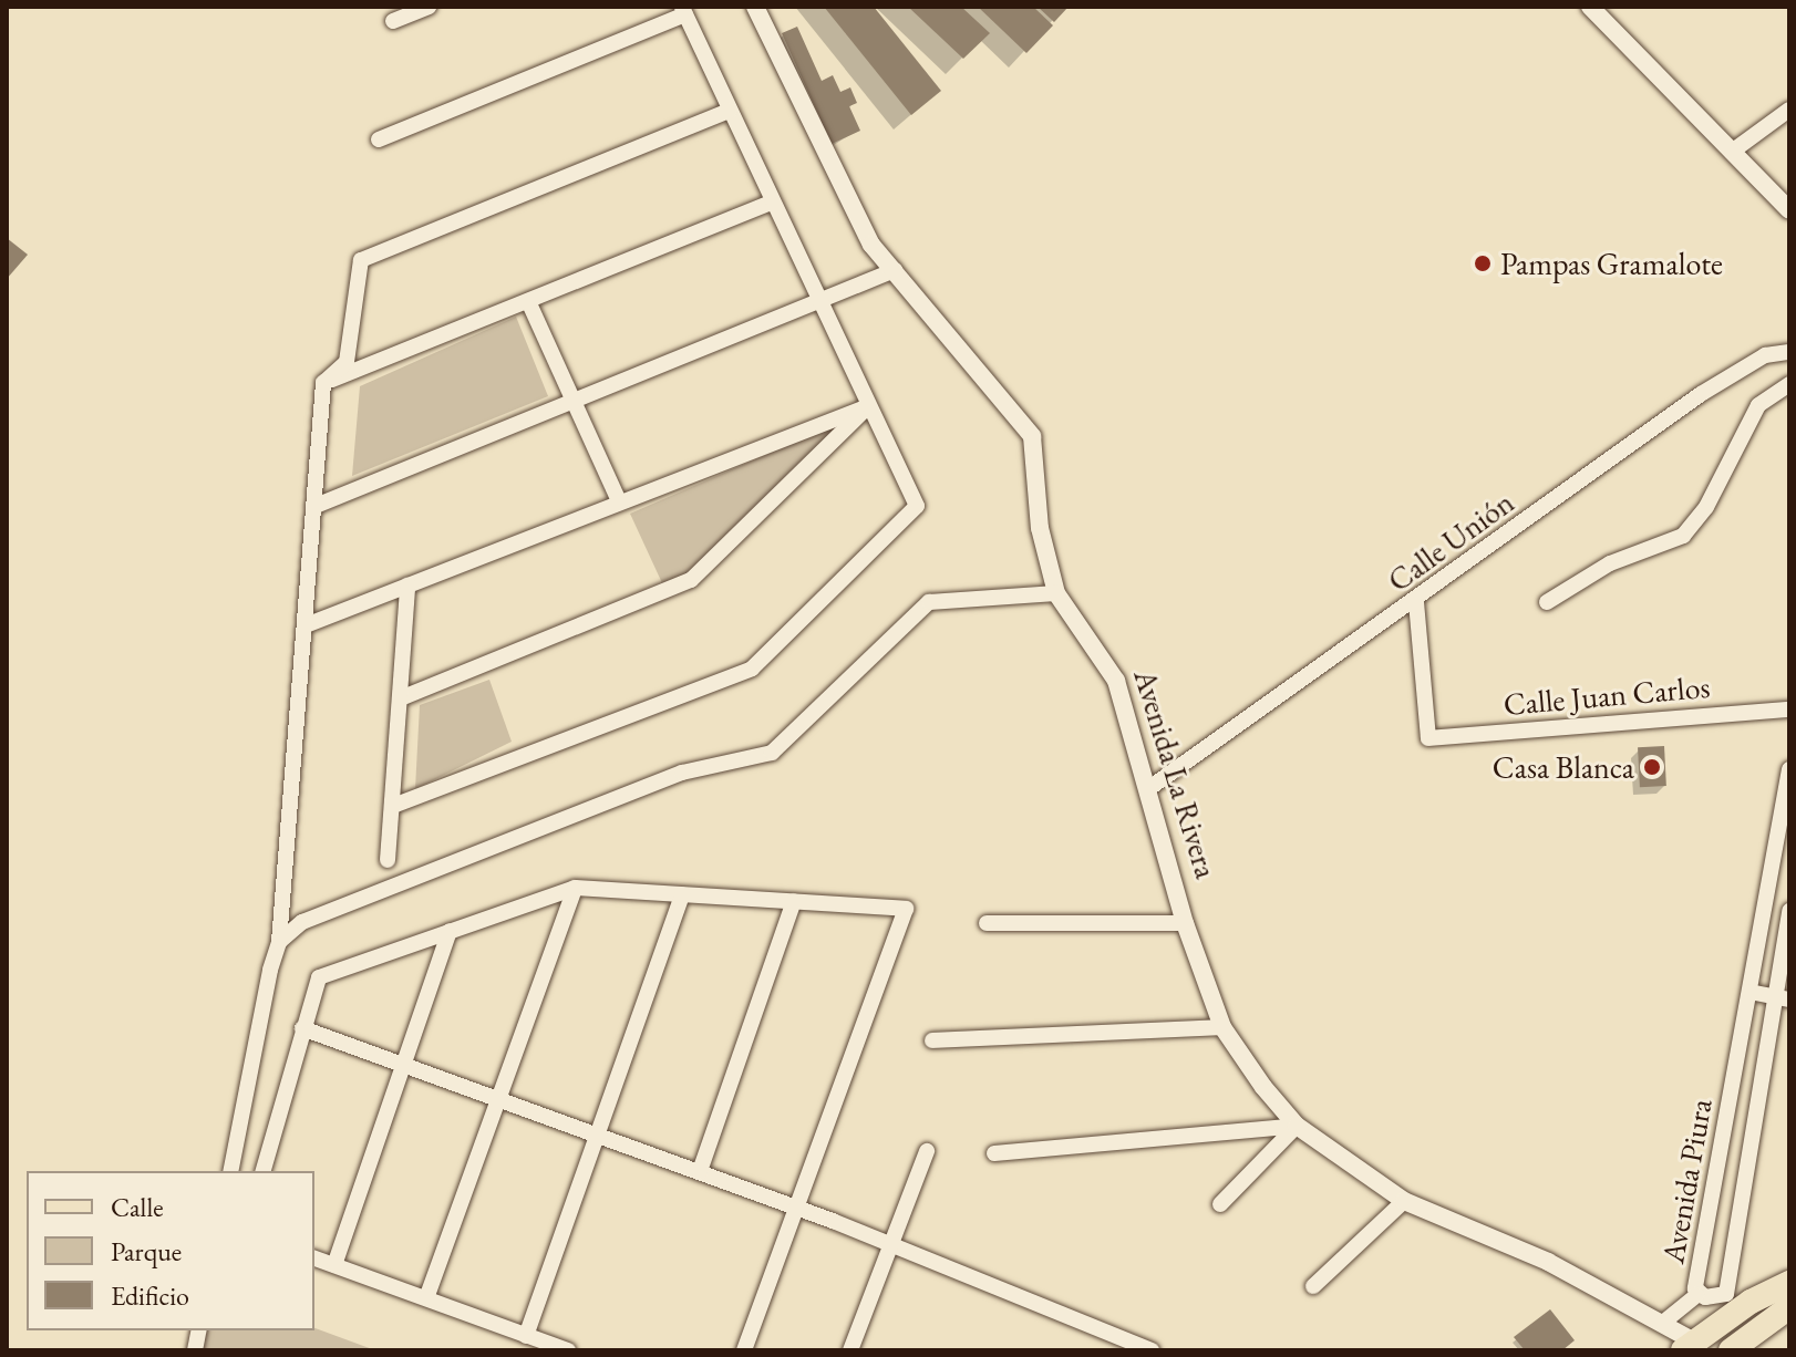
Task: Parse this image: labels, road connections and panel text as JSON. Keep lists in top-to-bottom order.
{
  "streets": {
    "main road": ["Avenida La Rivera"],
    "street": ["Calle Unión", "Calle Juan Carlos", "Avenida Piura"]
  },
  "crossings": [
    ["Calle Unión", "Calle Juan Carlos"],
    ["Calle Unión", "Avenida La Rivera"]
  ],
  "places": ["Pampas Gramalote", "Casa Blanca"],
  "legend": ["Calle", "Parque", "Edificio"]
}
